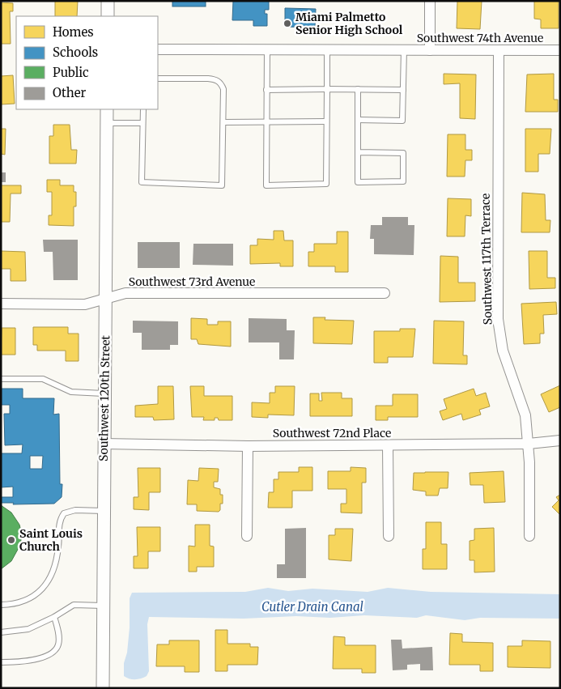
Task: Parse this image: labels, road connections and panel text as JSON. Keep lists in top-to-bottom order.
{
  "streets": {
    "street": [
      "Southwest 74th Avenue",
      "Southwest 117th Terrace",
      "Southwest 73rd Avenue",
      "Southwest 120th Street",
      "Southwest 72nd Place"
    ]
  },
  "crossings": [
    ["Southwest 74th Avenue", "Southwest 117th Terrace"],
    ["Southwest 117th Terrace", "Southwest 72nd Place"],
    ["Southwest 73rd Avenue", "Southwest 120th Street"],
    ["Southwest 120th Street", "Southwest 72nd Place"]
  ],
  "water": ["Cutler Drain Canal"],
  "places": ["Miami Palmetto Senior High School", "Saint Louis Church"],
  "legend": [
    "Homes",
    "Schools",
    "Public",
    "Other"
  ]
}
